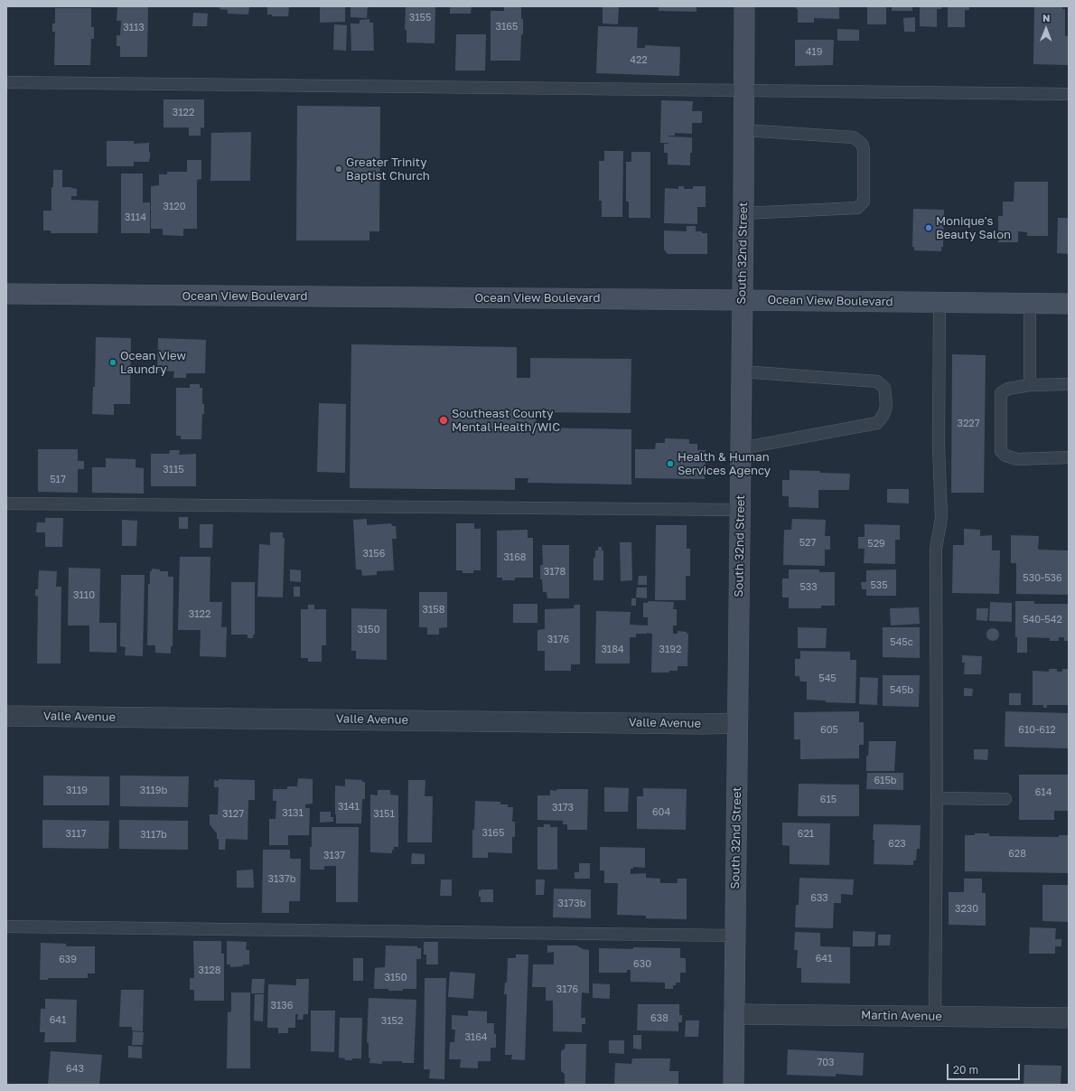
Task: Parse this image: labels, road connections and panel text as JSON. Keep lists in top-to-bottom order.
{
  "streets": {
    "main road": ["South 32nd Street", "Ocean View Boulevard"],
    "street": ["Valle Avenue", "Martin Avenue"]
  },
  "crossings": [
    ["South 32nd Street", "Ocean View Boulevard"],
    ["South 32nd Street", "Valle Avenue"],
    ["South 32nd Street", "Martin Avenue"]
  ],
  "places": [
    "Greater Trinity Baptist Church",
    "Monique's Beauty Salon",
    "Ocean View Laundry",
    "Southeast County Mental Health/WIC",
    "Health & Human Services Agency"
  ],
  "house_numbers": [
    "3155",
    "3165",
    "3113",
    "419",
    "422",
    "3122",
    "3120",
    "3114",
    "3227",
    "3115",
    "517",
    "527",
    "529",
    "3156",
    "3168",
    "3178",
    "530-536",
    "535",
    "533",
    "3110",
    "3158",
    "3122",
    "540-542",
    "3150",
    "3176",
    "545c",
    "3184",
    "3192",
    "545",
    "545b",
    "605",
    "610-612",
    "615b",
    "3119",
    "3119b",
    "614",
    "615",
    "3141",
    "3173",
    "604",
    "3131",
    "3127",
    "3151",
    "3165",
    "3117",
    "621",
    "3117b",
    "623",
    "628",
    "3137",
    "3137b",
    "633",
    "3173b",
    "3230",
    "641",
    "639",
    "630",
    "3128",
    "3150",
    "3176",
    "3136",
    "638",
    "641",
    "3152",
    "3164",
    "703",
    "643"
  ],
  "scale_bar": "20 m",
  "north": "top"
}
